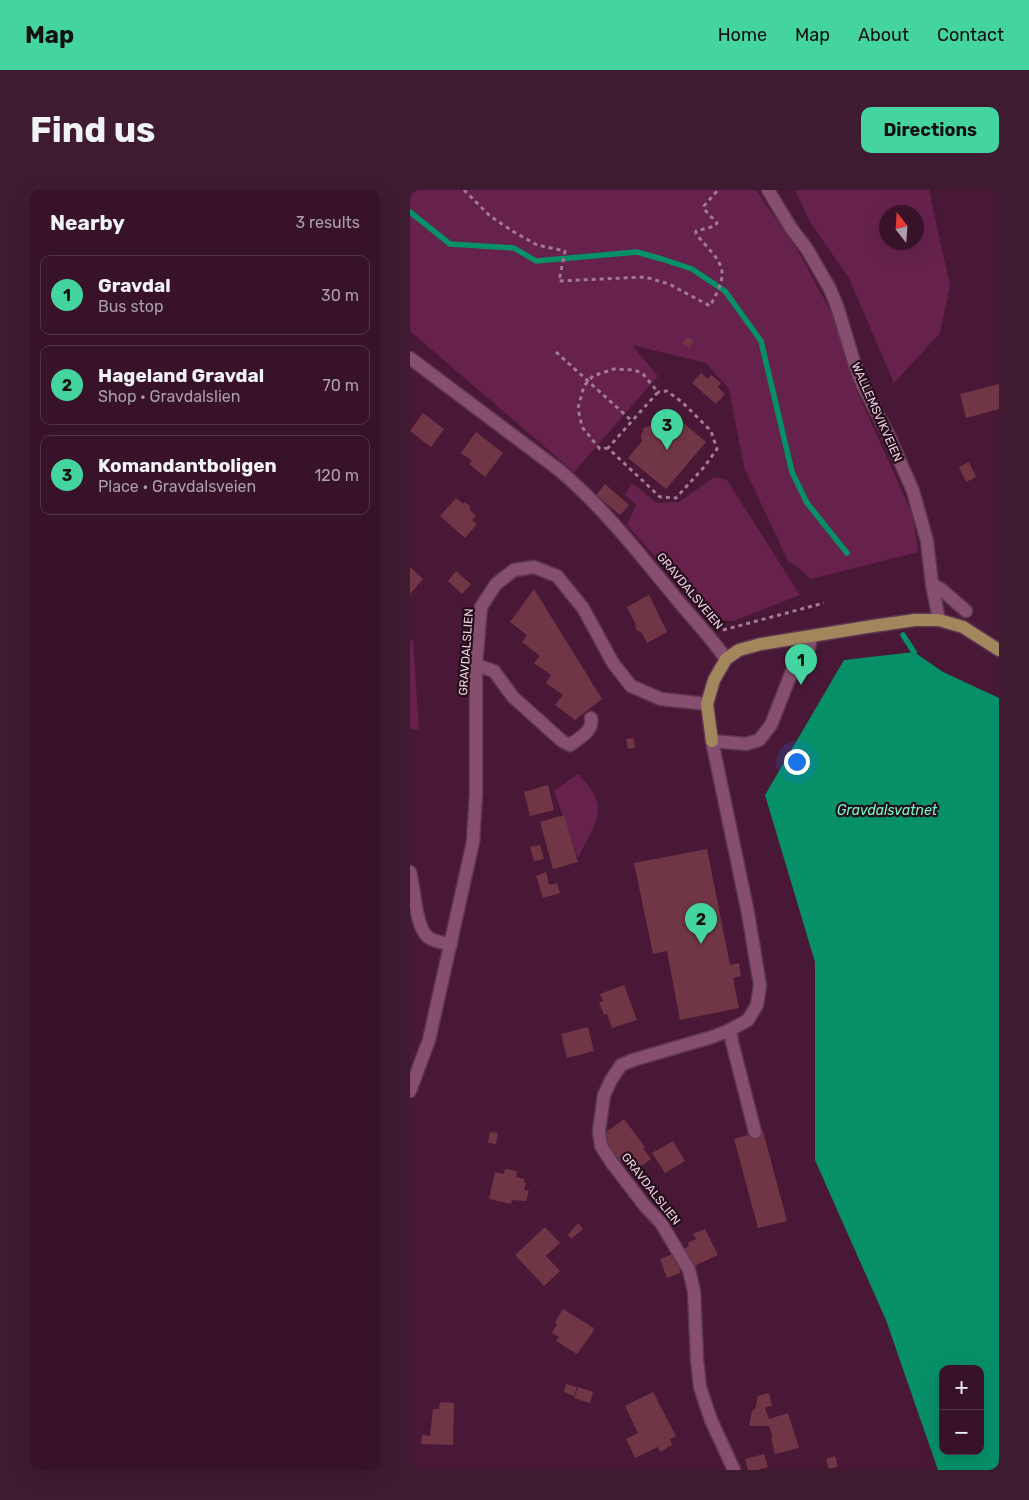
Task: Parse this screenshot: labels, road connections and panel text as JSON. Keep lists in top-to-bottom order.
{
  "streets": {
    "main road": ["GRAVDALSLIEN"],
    "street": ["WALLEMSVIKVEIEN", "GRAVDALSVEIEN"]
  },
  "crossings": [
    ["GRAVDALSVEIEN", "GRAVDALSLIEN"]
  ],
  "water": ["Gravdalsvatnet"],
  "north": "top",
  "page": {
    "header": "Map",
    "nav": [
      "Home",
      "Map",
      "About",
      "Contact"
    ],
    "buttons": "Directions",
    "title": "Find us",
    "heading": ["Nearby", "3 results"],
    "list": [
      {
        "mark": "1",
        "name": "Gravdal",
        "note": "Bus stop",
        "value": "30 m"
      },
      {
        "mark": "2",
        "name": "Hageland Gravdal",
        "note": "Shop · Gravdalslien",
        "value": "70 m"
      },
      {
        "mark": "3",
        "name": "Komandantboligen",
        "note": "Place · Gravdalsveien",
        "value": "120 m"
      }
    ],
    "pins": ["3", "1", "2"],
    "map_buttons": ["+", "−"]
  }
}
